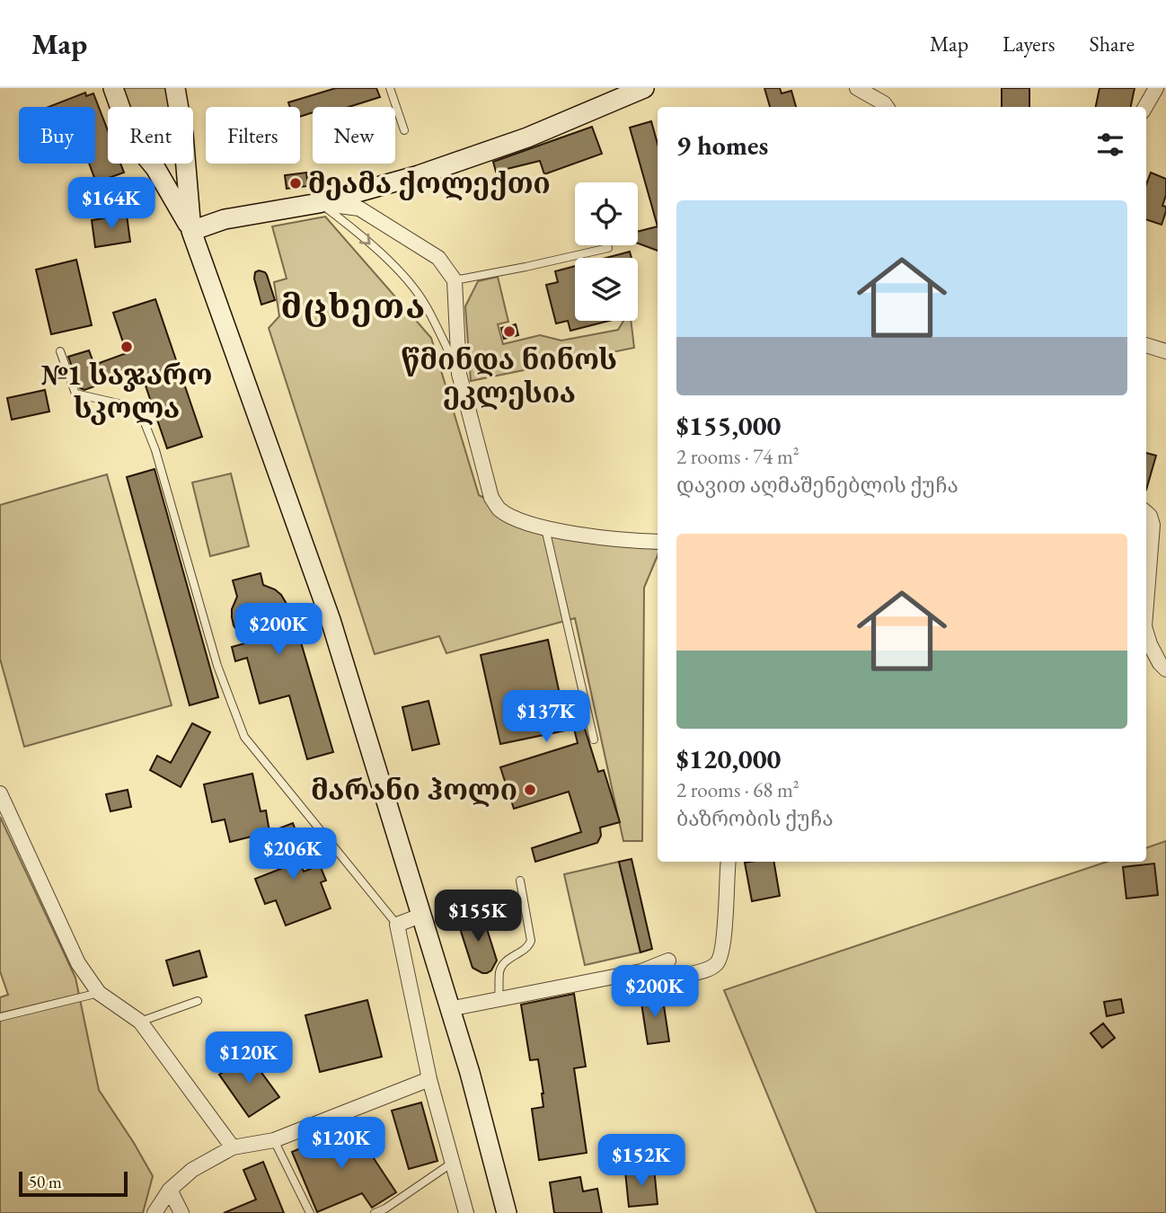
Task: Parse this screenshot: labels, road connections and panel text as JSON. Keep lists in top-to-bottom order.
{
  "districts": ["მცხეთა"],
  "places": [
    "მეამა ქოლექთი",
    "წმინდა ნინოს ეკლესია",
    "№1 საჯარო სკოლა",
    "მარანი ჰოლი"
  ],
  "scale_bar": "50 m",
  "page": {
    "header": "Map",
    "nav": ["Map", "Layers", "Share"],
    "chip": [
      "Buy",
      "Rent",
      "Filters",
      "New"
    ],
    "heading": "9 homes",
    "price": [
      "$164K",
      "$200K",
      "$137K",
      "$206K",
      "$155K",
      "$200K",
      "$120K",
      "$120K",
      "$152K"
    ],
    "list": [
      {
        "name": "$155,000",
        "note": "2 rooms · 74 m² · დავით აღმაშენებლის ქუჩა"
      },
      {
        "name": "$120,000",
        "note": "2 rooms · 68 m² · ბაზრობის ქუჩა"
      }
    ],
    "scale": "50 m"
  }
}
